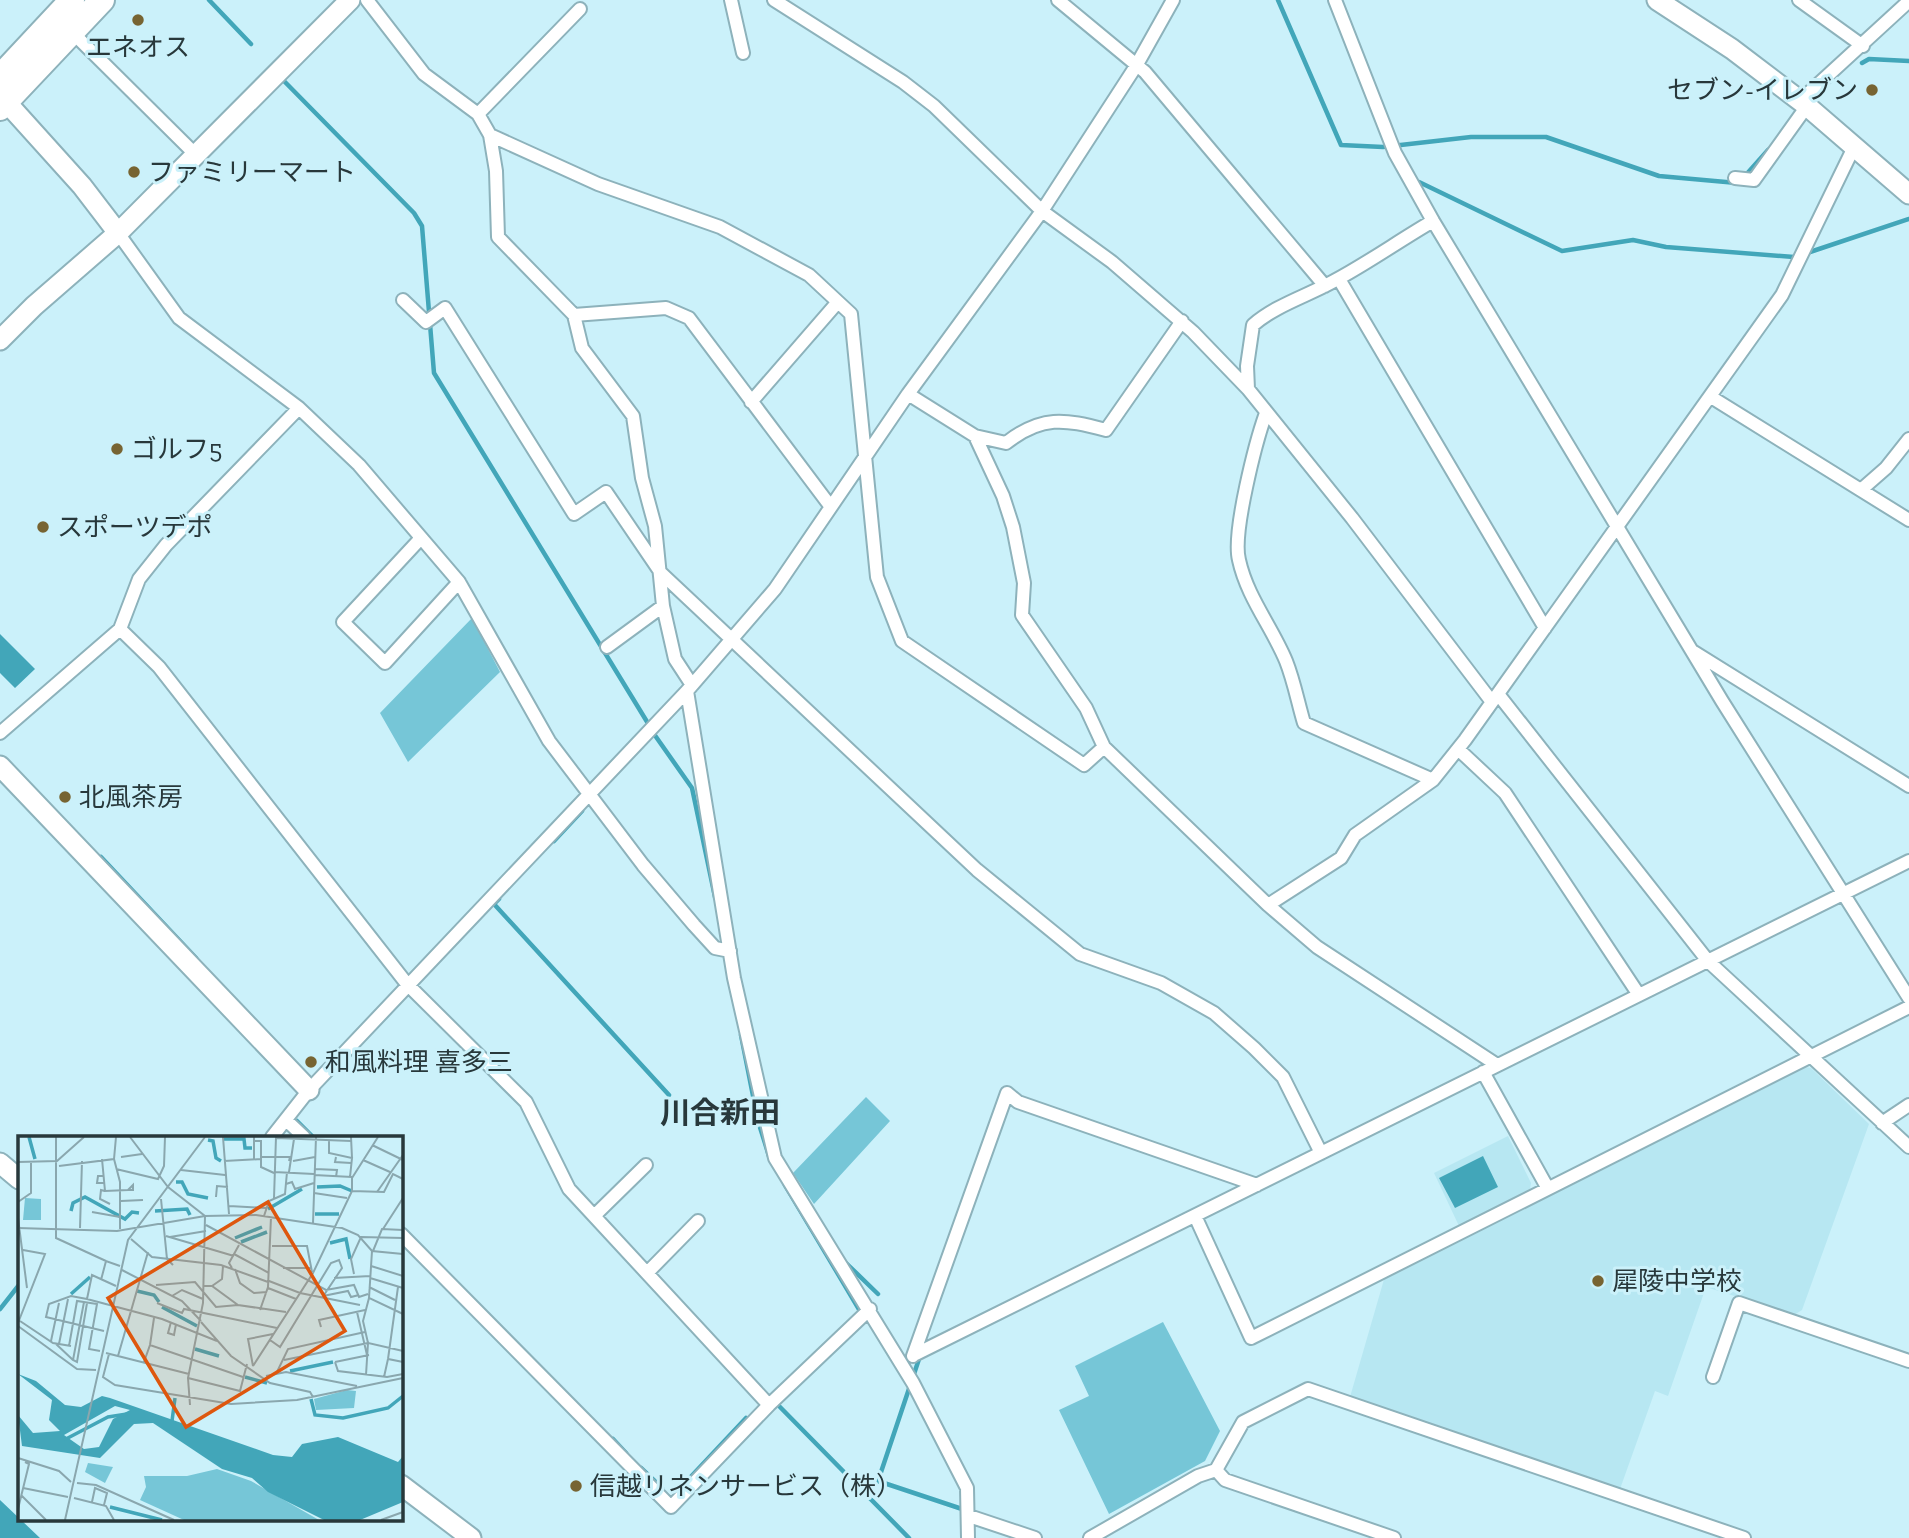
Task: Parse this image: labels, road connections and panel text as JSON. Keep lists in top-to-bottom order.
{
  "districts": ["川合新田"],
  "places": [
    "エネオス",
    "セブン-イレブン",
    "ファミリーマート",
    "ゴルフ5",
    "スポーツデポ",
    "北風茶房",
    "和風料理 喜多三",
    "犀陵中学校",
    "信越リネンサービス（株）"
  ]
}
